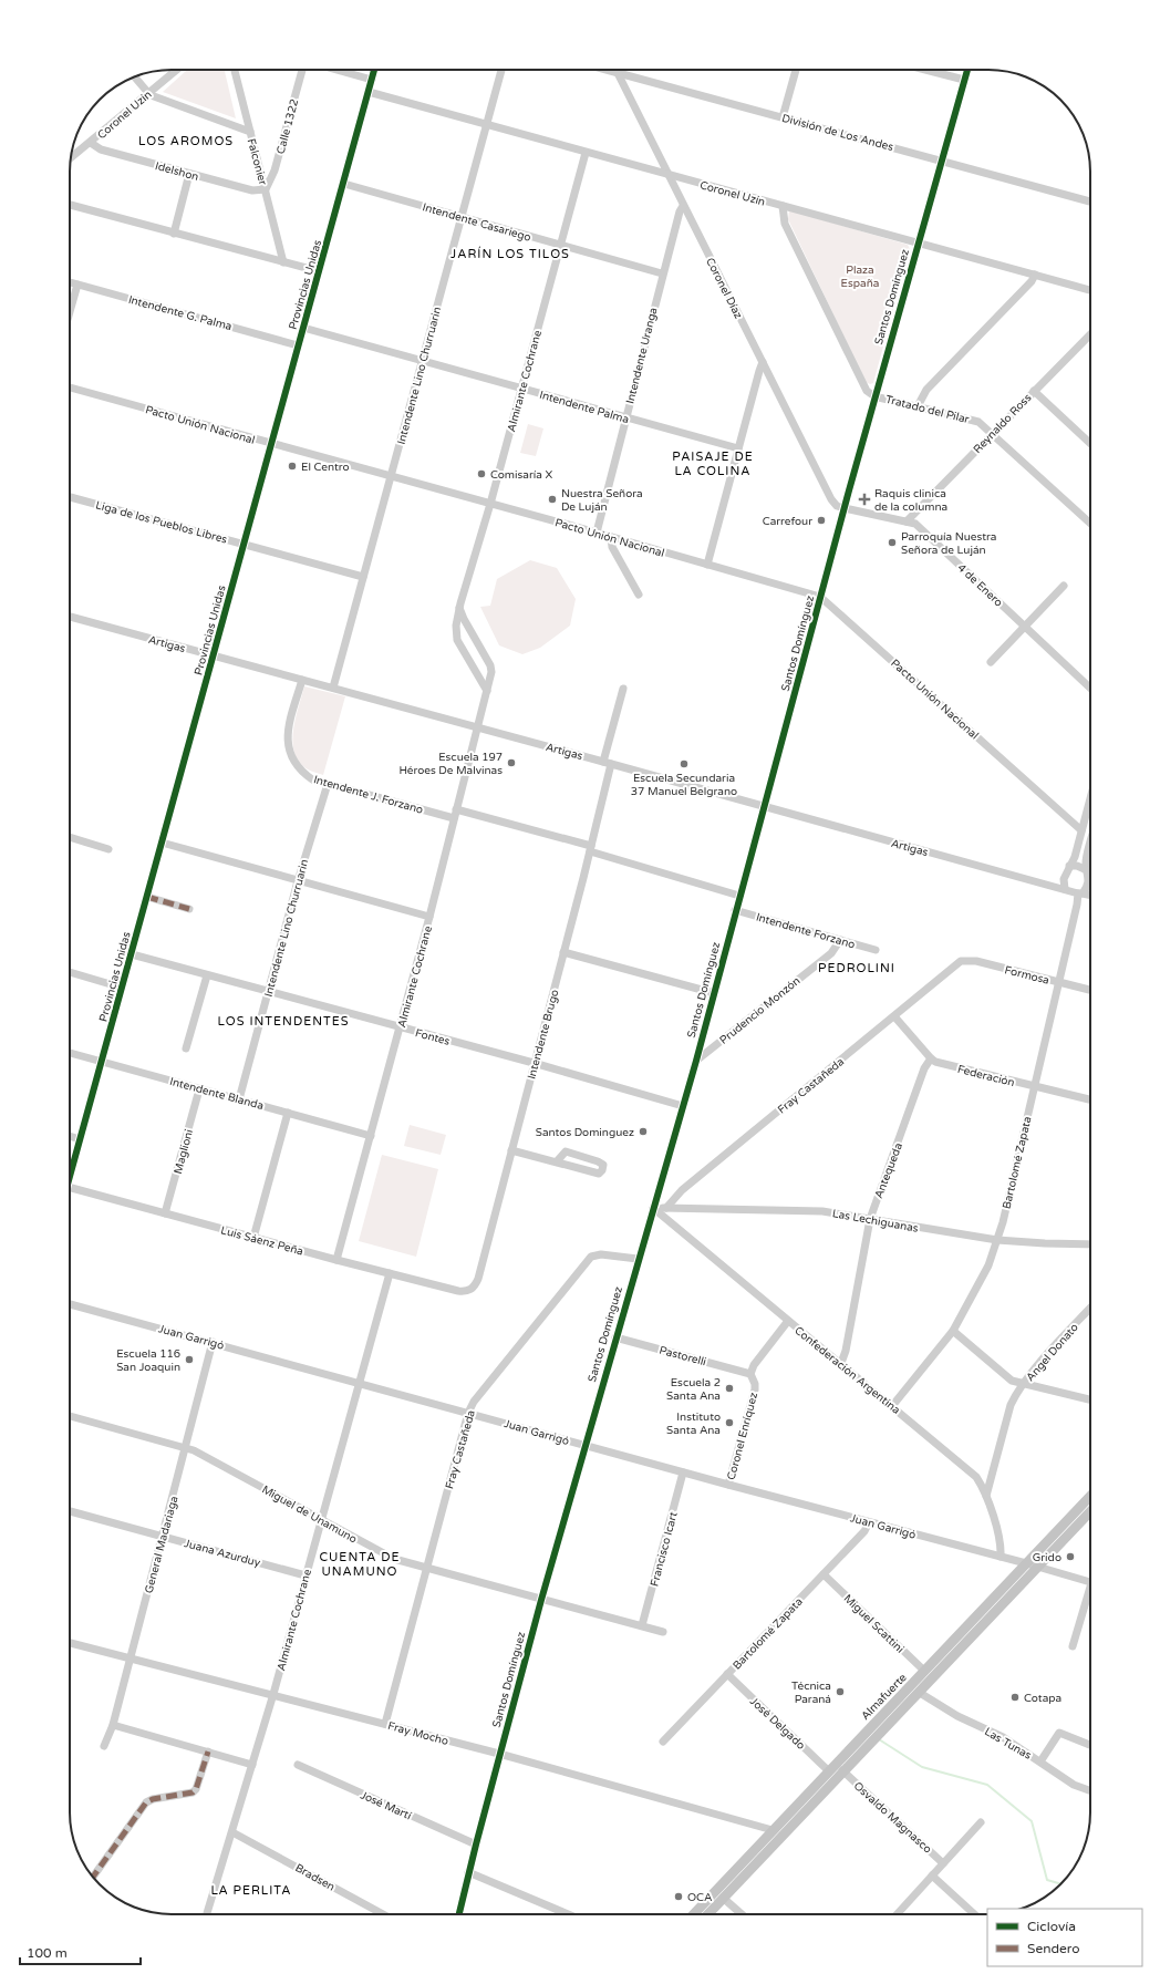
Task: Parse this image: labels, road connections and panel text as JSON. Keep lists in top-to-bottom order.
{
  "streets": {
    "main road": ["Almafuerte"],
    "street": [
      "Coronel Uzín",
      "Calle 1322",
      "División de Los Andes",
      "Falconier",
      "Idelshon",
      "Intendente Casariego",
      "Provincias Unidas",
      "Coronel Díaz",
      "Santos Domínguez",
      "Intendente G. Palma",
      "Intendente Uranga",
      "Intendente Lino Churruarin",
      "Almirante Cochrane",
      "Intendente Palma",
      "Tratado del Pilar",
      "Reynaldo Ross",
      "Pacto Unión Nacional",
      "Liga de los Pueblos Libres",
      "4 de Enero",
      "Artigas",
      "Intendente J. Forzano",
      "Intendente Forzano",
      "Formosa",
      "Prudencio Monzón",
      "Intendente Brugo",
      "Fontes",
      "Federación",
      "Fray Castañeda",
      "Intendente Blanda",
      "Maglioni",
      "Bartolomé Zapata",
      "Antequeda",
      "Las Lechiguanas",
      "Luis Sáenz Peña",
      "Juan Garrigó",
      "Angel Donato",
      "Pastorelli",
      "Confederación Argentina",
      "Coronel Enríquez",
      "Miguel de Unamuno",
      "General Madariaga",
      "Francisco Icart",
      "Juana Azurduy",
      "Miguel Scattini",
      "José Delgado",
      "Fray Mocho",
      "Las Tunas",
      "José Martí",
      "Osvaldo Magnasco",
      "Bradsen"
    ]
  },
  "crossings": [
    ["Coronel Uzín", "Idelshon"],
    ["Coronel Uzín", "Provincias Unidas"],
    ["Coronel Uzín", "Coronel Díaz"],
    ["Coronel Uzín", "Santos Domínguez"],
    ["Coronel Uzín", "Intendente Lino Churruarin"],
    ["Coronel Uzín", "Almirante Cochrane"],
    ["Coronel Uzín", "Tratado del Pilar"],
    ["Calle 1322", "Falconier"],
    ["Calle 1322", "Idelshon"],
    ["División de Los Andes", "Coronel Díaz"],
    ["División de Los Andes", "Santos Domínguez"],
    ["Falconier", "Idelshon"],
    ["Intendente Casariego", "Provincias Unidas"],
    ["Intendente Casariego", "Intendente Uranga"],
    ["Intendente Casariego", "Intendente Lino Churruarin"],
    ["Intendente Casariego", "Almirante Cochrane"],
    ["Provincias Unidas", "Intendente G. Palma"],
    ["Provincias Unidas", "Intendente Palma"],
    ["Provincias Unidas", "Pacto Unión Nacional"],
    ["Provincias Unidas", "Liga de los Pueblos Libres"],
    ["Provincias Unidas", "Artigas"],
    ["Provincias Unidas", "Fontes"],
    ["Provincias Unidas", "Intendente Blanda"],
    ["Coronel Díaz", "Santos Domínguez"],
    ["Coronel Díaz", "Intendente Uranga"],
    ["Coronel Díaz", "4 de Enero"],
    ["Santos Domínguez", "Tratado del Pilar"],
    ["Santos Domínguez", "Pacto Unión Nacional"],
    ["Santos Domínguez", "4 de Enero"],
    ["Santos Domínguez", "Artigas"],
    ["Santos Domínguez", "Intendente Forzano"],
    ["Santos Domínguez", "Prudencio Monzón"],
    ["Santos Domínguez", "Fontes"],
    ["Santos Domínguez", "Fray Castañeda"],
    ["Santos Domínguez", "Las Lechiguanas"],
    ["Santos Domínguez", "Juan Garrigó"],
    ["Santos Domínguez", "Pastorelli"],
    ["Santos Domínguez", "Confederación Argentina"],
    ["Santos Domínguez", "Miguel de Unamuno"],
    ["Santos Domínguez", "Fray Mocho"],
    ["Santos Domínguez", "José Martí"],
    ["Intendente Uranga", "Intendente Palma"],
    ["Intendente Uranga", "Pacto Unión Nacional"],
    ["Intendente Lino Churruarin", "Intendente Palma"],
    ["Intendente Lino Churruarin", "Pacto Unión Nacional"],
    ["Intendente Lino Churruarin", "Liga de los Pueblos Libres"],
    ["Intendente Lino Churruarin", "Artigas"],
    ["Intendente Lino Churruarin", "Intendente J. Forzano"],
    ["Intendente Lino Churruarin", "Fontes"],
    ["Intendente Lino Churruarin", "Intendente Blanda"],
    ["Almirante Cochrane", "Intendente Palma"],
    ["Almirante Cochrane", "Pacto Unión Nacional"],
    ["Almirante Cochrane", "Artigas"],
    ["Almirante Cochrane", "Intendente J. Forzano"],
    ["Almirante Cochrane", "Fontes"],
    ["Almirante Cochrane", "Intendente Blanda"],
    ["Almirante Cochrane", "Luis Sáenz Peña"],
    ["Almirante Cochrane", "Juan Garrigó"],
    ["Almirante Cochrane", "Miguel de Unamuno"],
    ["Almirante Cochrane", "Juana Azurduy"],
    ["Almirante Cochrane", "Fray Mocho"],
    ["Almirante Cochrane", "Bradsen"],
    ["Tratado del Pilar", "Reynaldo Ross"],
    ["Reynaldo Ross", "4 de Enero"],
    ["Artigas", "Intendente J. Forzano"],
    ["Artigas", "Intendente Brugo"],
    ["Artigas", "Bartolomé Zapata"],
    ["Intendente Forzano", "Prudencio Monzón"],
    ["Formosa", "Fray Castañeda"],
    ["Formosa", "Bartolomé Zapata"],
    ["Intendente Brugo", "Fontes"],
    ["Intendente Brugo", "Luis Sáenz Peña"],
    ["Federación", "Fray Castañeda"],
    ["Federación", "Bartolomé Zapata"],
    ["Federación", "Antequeda"],
    ["Fray Castañeda", "Las Lechiguanas"],
    ["Fray Castañeda", "Juan Garrigó"],
    ["Fray Castañeda", "Miguel de Unamuno"],
    ["Fray Castañeda", "Fray Mocho"],
    ["Intendente Blanda", "Maglioni"],
    ["Maglioni", "Luis Sáenz Peña"],
    ["Bartolomé Zapata", "Las Lechiguanas"],
    ["Bartolomé Zapata", "Juan Garrigó"],
    ["Bartolomé Zapata", "Confederación Argentina"],
    ["Bartolomé Zapata", "Miguel Scattini"],
    ["Bartolomé Zapata", "José Delgado"],
    ["Antequeda", "Las Lechiguanas"],
    ["Antequeda", "Confederación Argentina"],
    ["Las Lechiguanas", "Confederación Argentina"],
    ["Juan Garrigó", "Confederación Argentina"],
    ["Juan Garrigó", "Coronel Enríquez"],
    ["Juan Garrigó", "General Madariaga"],
    ["Juan Garrigó", "Francisco Icart"],
    ["Juan Garrigó", "Almafuerte"],
    ["Angel Donato", "Confederación Argentina"],
    ["Pastorelli", "Coronel Enríquez"],
    ["Miguel de Unamuno", "General Madariaga"],
    ["Miguel de Unamuno", "Francisco Icart"],
    ["General Madariaga", "Juana Azurduy"],
    ["General Madariaga", "Fray Mocho"],
    ["Miguel Scattini", "Almafuerte"],
    ["Almafuerte", "José Delgado"],
    ["Almafuerte", "Fray Mocho"],
    ["Almafuerte", "Las Tunas"],
    ["Almafuerte", "Osvaldo Magnasco"]
  ],
  "districts": [
    "LOS AROMOS",
    "JARÍN LOS TILOS",
    "PAISAJE DE LA COLINA",
    "PEDROLINI",
    "LOS INTENDENTES",
    "CUENTA DE UNAMUNO",
    "LA PERLITA"
  ],
  "parks": ["Plaza España"],
  "places": {
    "other": [
      "El Centro",
      "Comisaría X",
      "Nuestra Señora De Luján",
      "Carrefour",
      "Parroquía Nuestra Señora de Luján",
      "Escuela 197 Héroes De Malvinas",
      "Escuela Secundaria 37 Manuel Belgrano",
      "Santos Dominguez",
      "Escuela 116 San Joaquin",
      "Escuela 2 Santa Ana",
      "Instituto Santa Ana",
      "Grido",
      "Técnica Paraná",
      "Cotapa",
      "OCA"
    ],
    "health": ["Raquis clinica de la columna"]
  },
  "legend": ["Ciclovía", "Sendero"],
  "scale_bar": "100 m"
}
